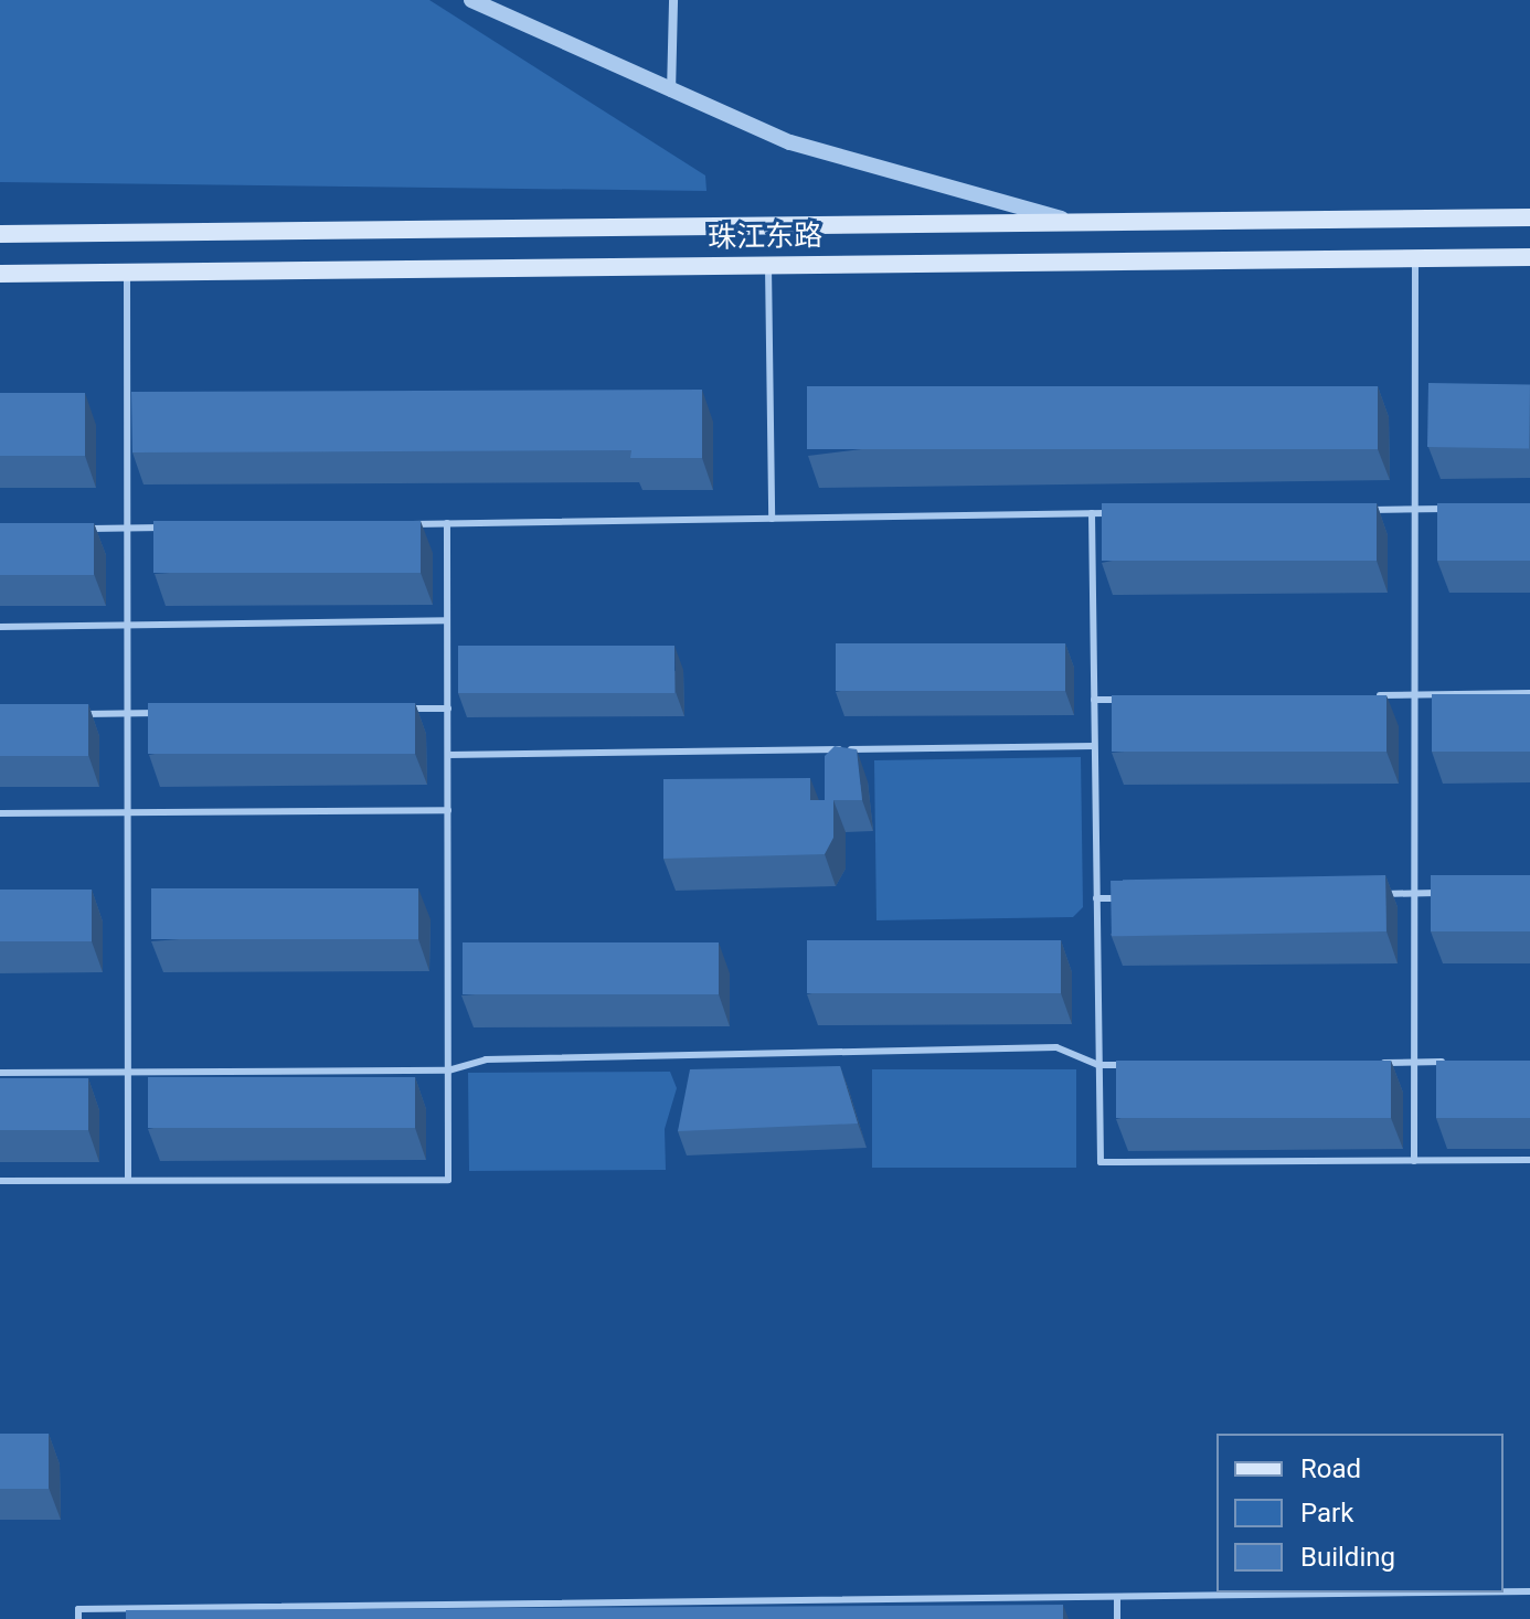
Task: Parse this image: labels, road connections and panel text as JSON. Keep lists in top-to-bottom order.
{
  "streets": {
    "main road": ["珠江东路"]
  },
  "legend": ["Road", "Park", "Building"]
}
